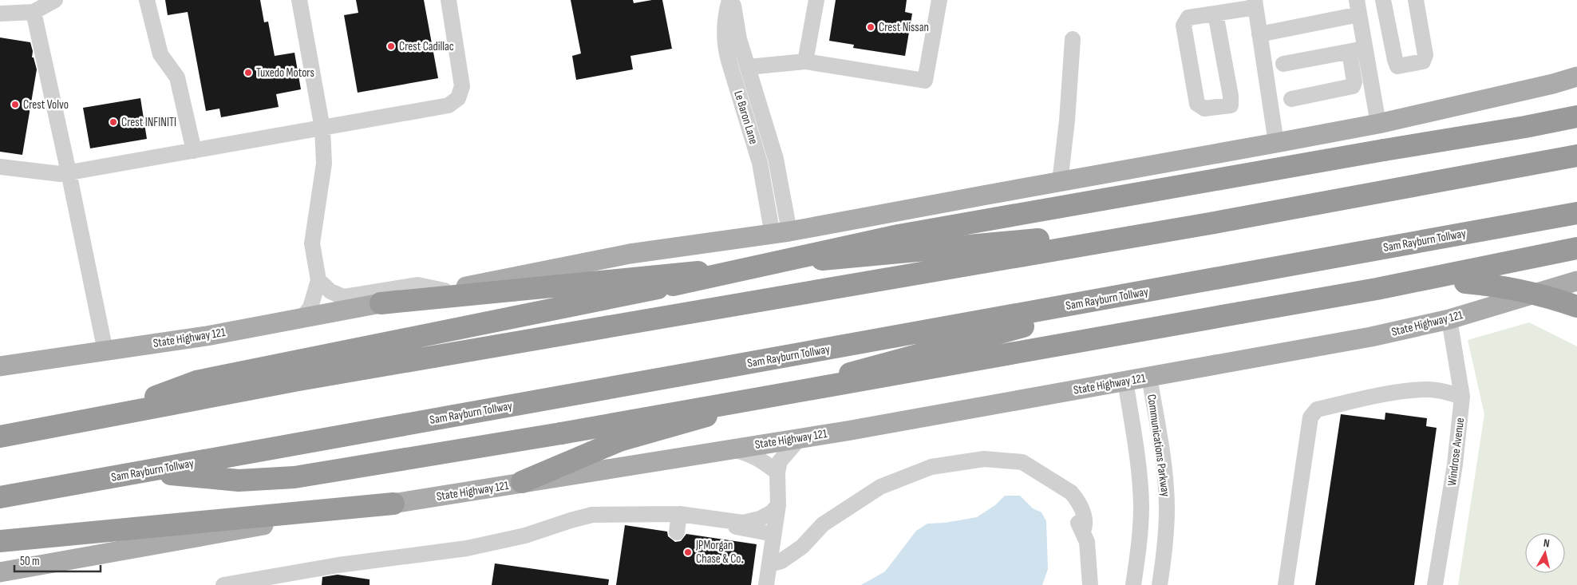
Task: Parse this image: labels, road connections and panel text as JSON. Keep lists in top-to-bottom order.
{
  "streets": {
    "highway": ["Sam Rayburn Tollway"],
    "main road": ["State Highway 121"],
    "street": ["Le Baron Lane", "Communications Parkway", "Windrose Avenue"]
  },
  "crossings": [
    ["Le Baron Lane", "State Highway 121"],
    ["State Highway 121", "Communications Parkway"],
    ["State Highway 121", "Windrose Avenue"]
  ],
  "places": [
    "Crest Nissan",
    "Crest Cadillac",
    "Tuxedo Motors",
    "Crest Volvo",
    "Crest INFINITI",
    "JPMorgan Chase & Co."
  ],
  "scale_bar": "50 m",
  "north": "top"
}
